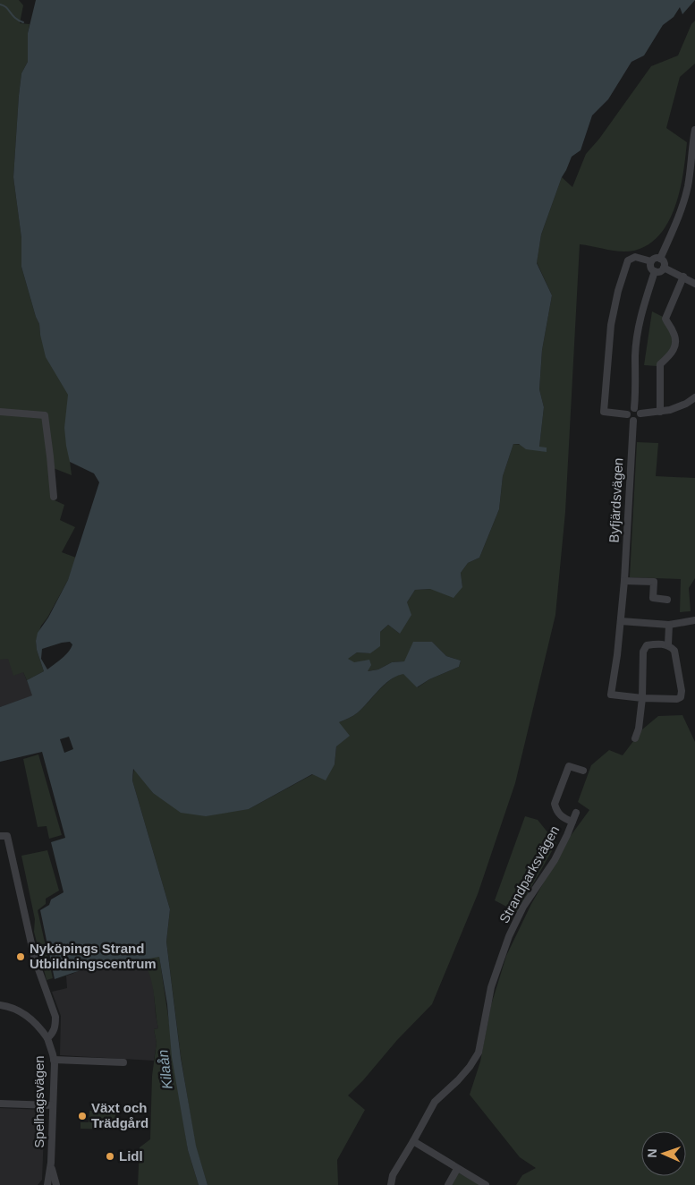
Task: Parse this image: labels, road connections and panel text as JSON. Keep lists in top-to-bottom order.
{
  "streets": {
    "street": ["Byfjärdsvägen", "Strandparksvägen", "Spelhagsvägen"]
  },
  "water": ["Kilaån"],
  "places": ["Nyköpings Strand Utbildningscentrum", "Växt och Trädgård", "Lidl"],
  "north": "left"
}
